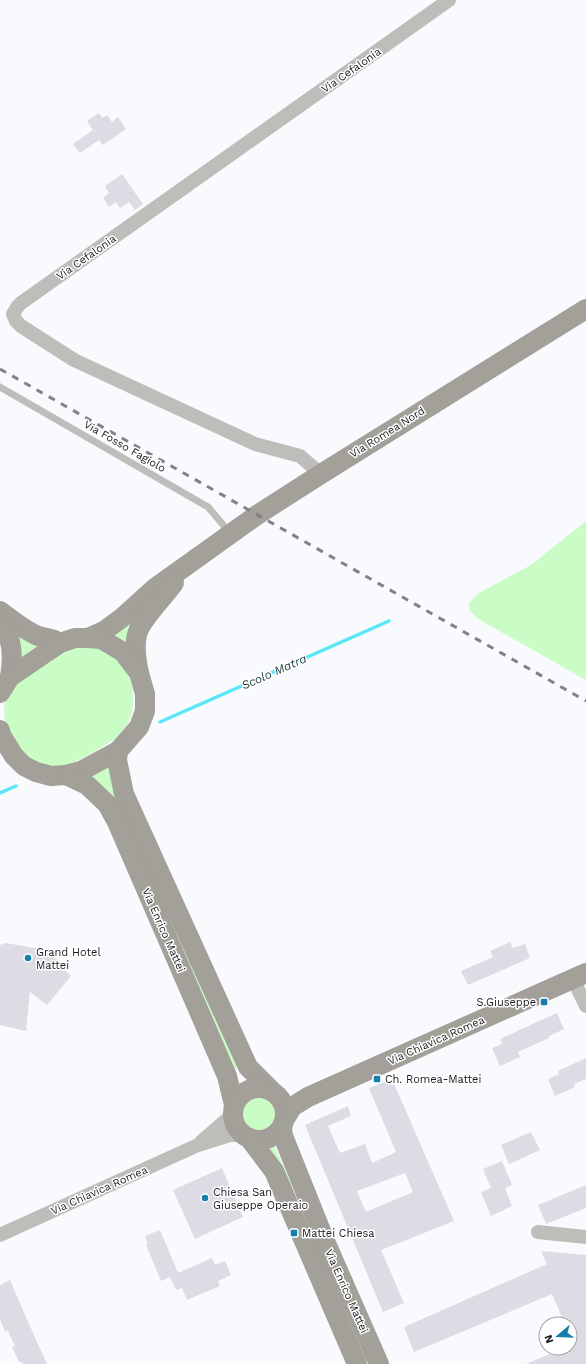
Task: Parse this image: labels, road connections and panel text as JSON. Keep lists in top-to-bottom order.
{
  "streets": {
    "main road": ["Via Romea Nord", "Via Enrico Mattei", "Via Chiavica Romea"],
    "street": ["Via Cefalonia"],
    "lane": ["Via Fosso Fagiolo"]
  },
  "crossings": [
    ["Via Cefalonia", "Via Romea Nord"],
    ["Via Romea Nord", "Via Fosso Fagiolo"],
    ["Via Enrico Mattei", "Via Chiavica Romea"]
  ],
  "water": ["Scolo Matra"],
  "places": {
    "other": ["Grand Hotel Mattei", "Chiesa San Giuseppe Operaio"],
    "transit": ["S.Giuseppe", "Ch. Romea-Mattei", "Mattei Chiesa"]
  },
  "north": "left"
}
